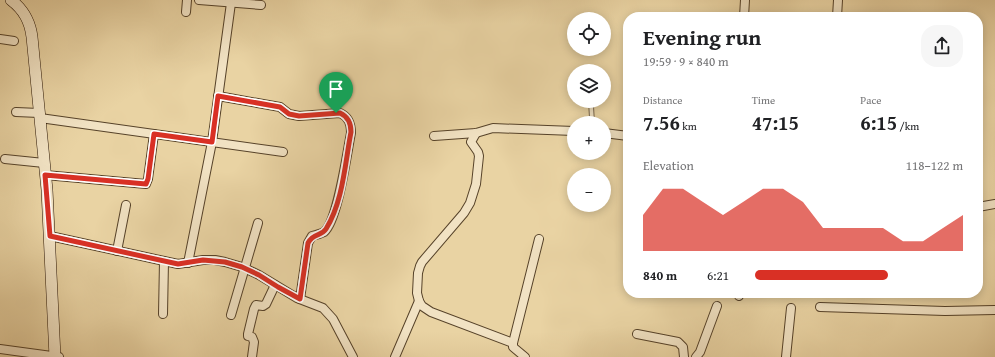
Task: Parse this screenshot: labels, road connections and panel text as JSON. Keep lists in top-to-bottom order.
{
  "page": {
    "map_buttons": ["+", "−"],
    "heading": ["Evening run", "19:59 · 9 × 840 m"],
    "stats": [
      ["Distance", "7.56 km"],
      ["Time", "47:15"],
      ["Pace", "6:15 /km"]
    ],
    "chart": ["Elevation", "118–122 m"],
    "list": [
      {
        "name": "840 m",
        "note": "6:21"
      }
    ]
  }
}
